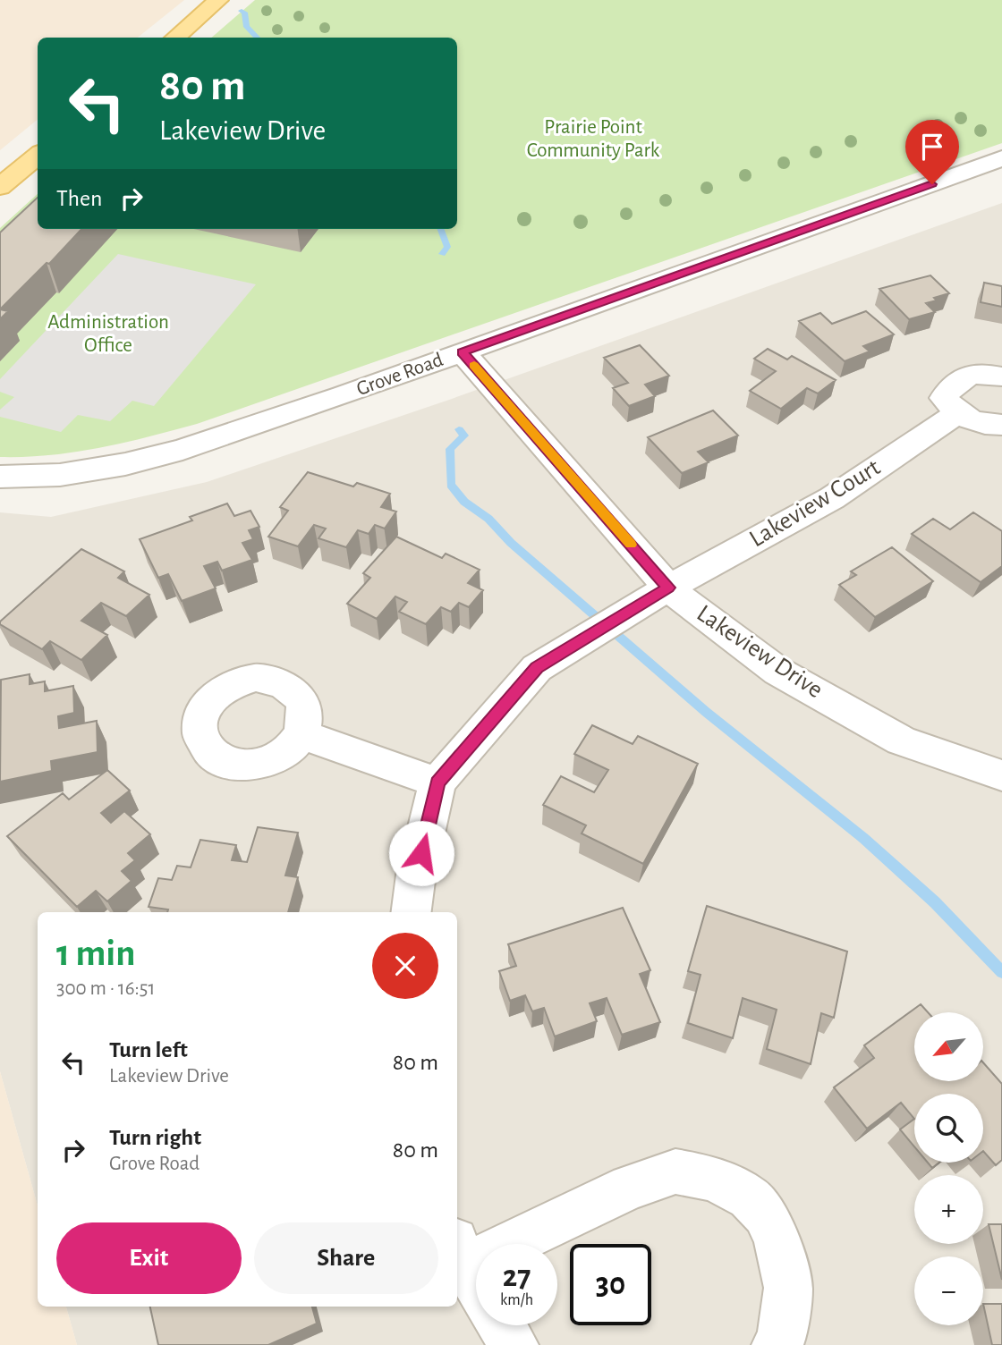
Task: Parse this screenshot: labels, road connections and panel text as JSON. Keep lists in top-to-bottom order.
{
  "streets": {
    "street": ["Grove Road", "Lakeview Court", "Lakeview Drive"]
  },
  "crossings": [
    ["Grove Road", "Lakeview Drive"],
    ["Lakeview Court", "Lakeview Drive"]
  ],
  "parks": ["Prairie Point Community Park", "Administration Office"],
  "north": "bottom left",
  "page": {
    "turn": ["80 m", "Lakeview Drive"],
    "then": "Then",
    "heading": ["1 min", "300 m · 16:51"],
    "map_buttons": ["+", "−"],
    "list": [
      {
        "name": "Turn left",
        "note": "Lakeview Drive",
        "value": "80 m"
      },
      {
        "name": "Turn right",
        "note": "Grove Road",
        "value": "80 m"
      }
    ],
    "buttons": ["Exit", "Share"],
    "speed": "27 km/h",
    "limit": "30"
  }
}
